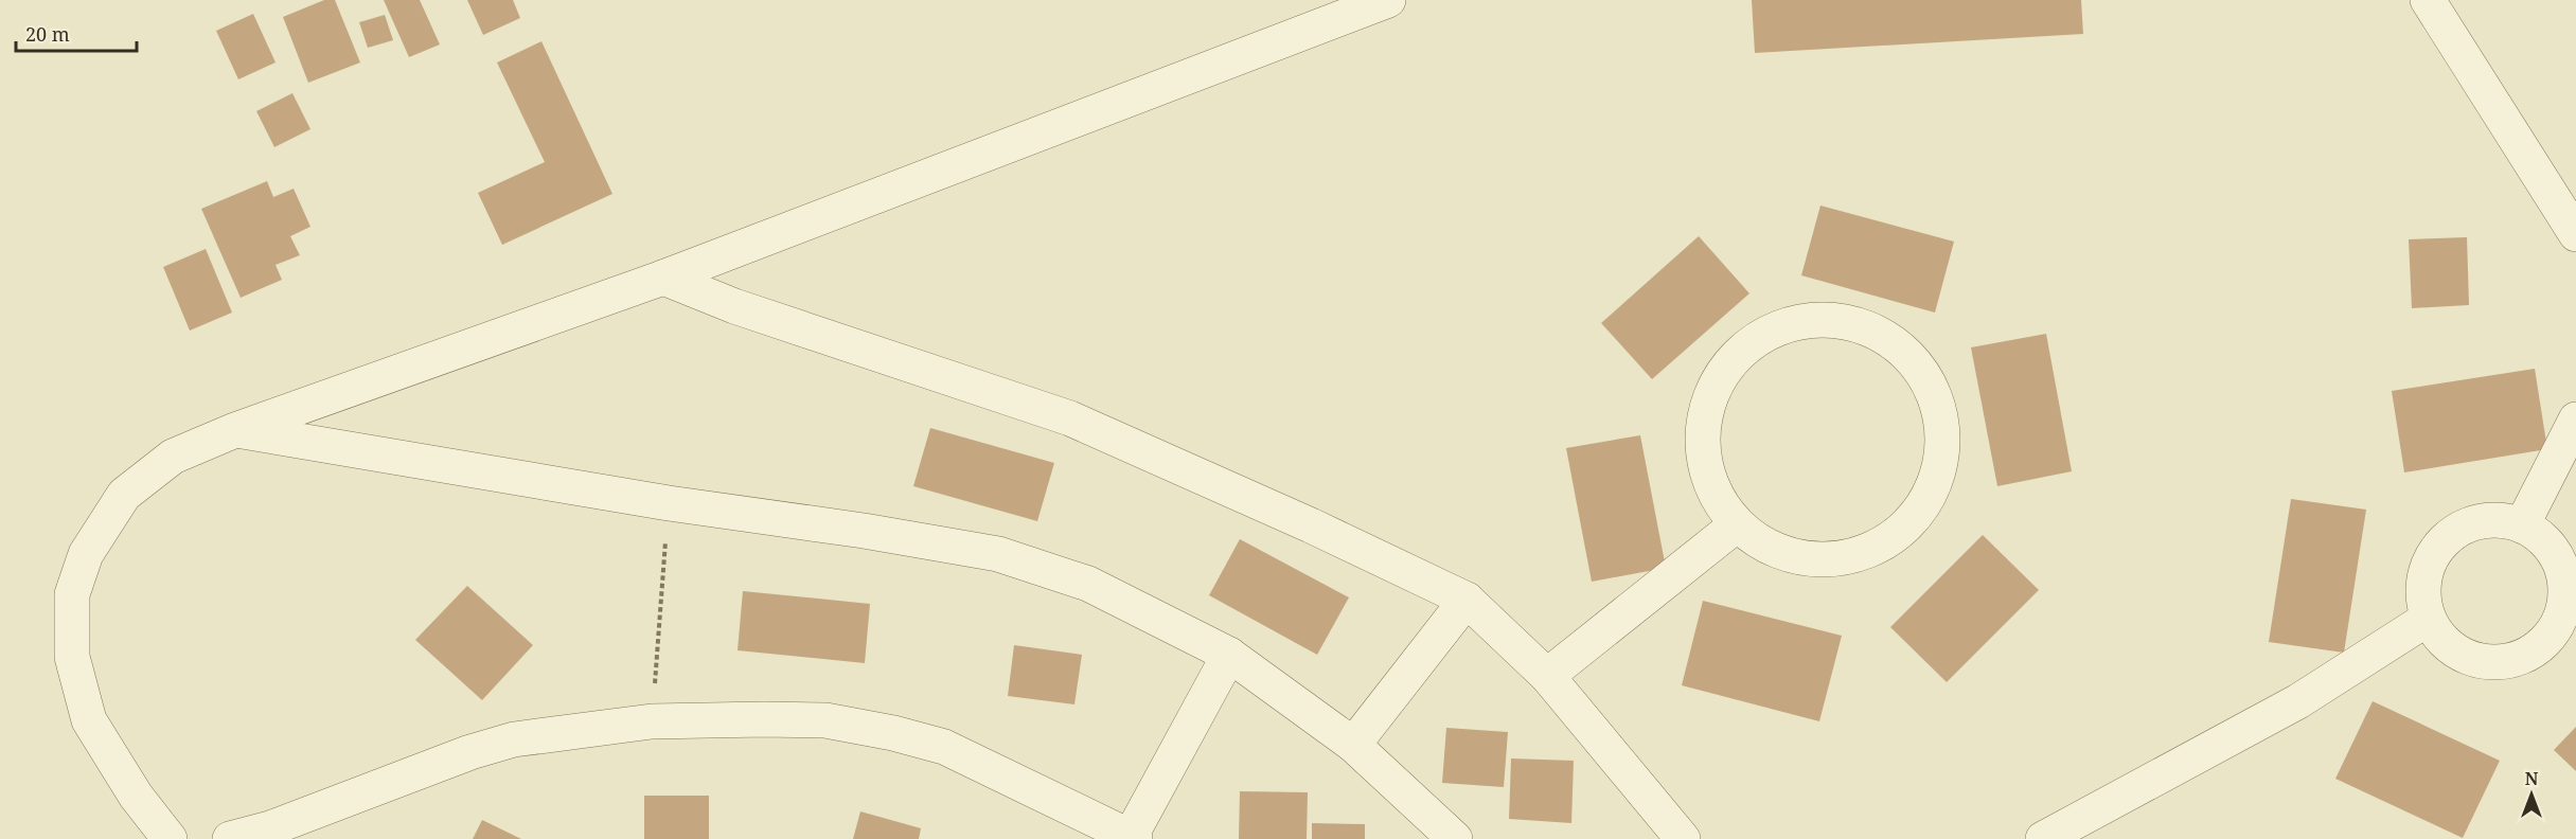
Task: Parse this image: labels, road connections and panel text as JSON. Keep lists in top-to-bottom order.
{
  "scale_bar": "20 m",
  "north": "top"
}
